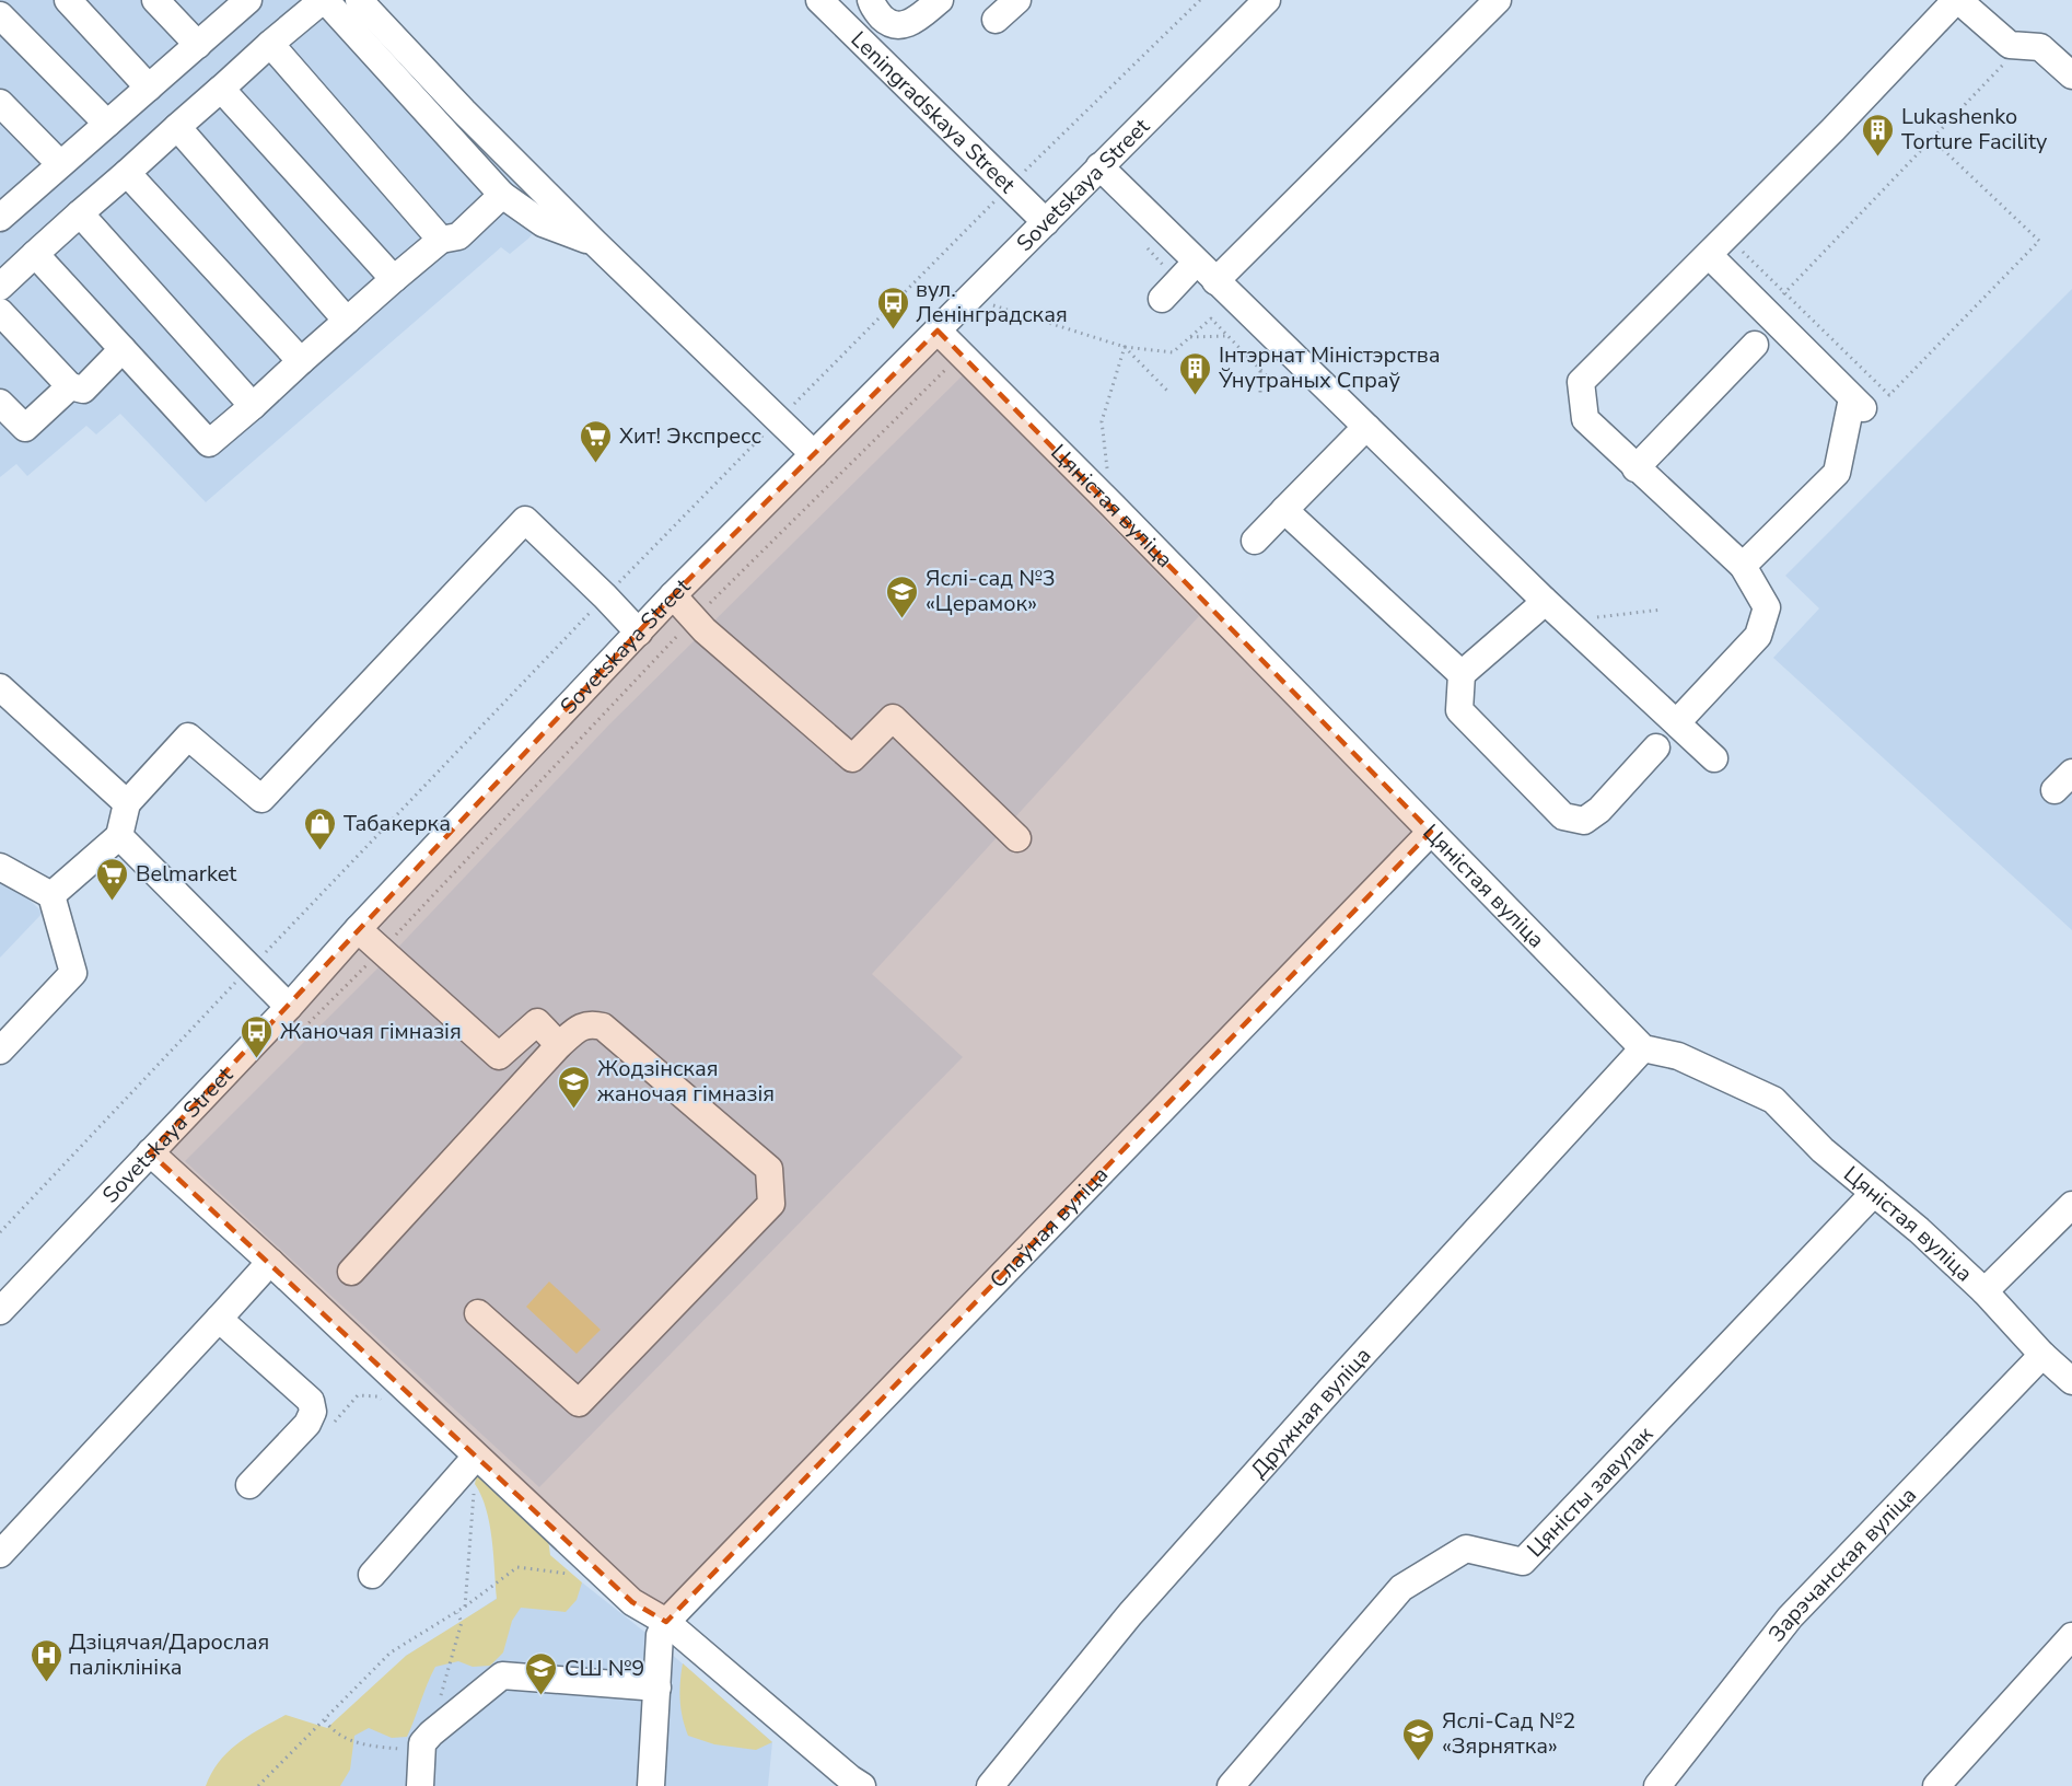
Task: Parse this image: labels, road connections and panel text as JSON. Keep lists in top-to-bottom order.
{
  "streets": {
    "street": [
      "Leningradskaya Street",
      "Sovetskaya Street",
      "Цяністая вуліца",
      "Слаўная вуліца",
      "Дружная вуліца",
      "Цяністы завулак",
      "Зарэчанская вуліца"
    ]
  },
  "crossings": [
    ["Leningradskaya Street", "Sovetskaya Street"],
    ["Sovetskaya Street", "Цяністая вуліца"],
    ["Цяністая вуліца", "Слаўная вуліца"],
    ["Цяністая вуліца", "Дружная вуліца"],
    ["Цяністая вуліца", "Цяністы завулак"],
    ["Цяністая вуліца", "Зарэчанская вуліца"]
  ],
  "places": {
    "building": ["Lukashenko Torture Facility", "Інтэрнат Міністэрства Ўнутраных Спраў"],
    "bus stop": ["вул. Ленінградская", "Жаночая гімназія"],
    "supermarket": ["Хит! Экспресс", "Belmarket"],
    "school or university": [
      "Яслі-сад №3 «Церамок»",
      "Жодзінская жаночая гімназія",
      "СШ №9",
      "Яслі-Сад №2 «Зярнятка»"
    ],
    "shop": ["Табакерка"],
    "hospital": ["Дзіцячая/Дарослая паліклініка"]
  }
}
